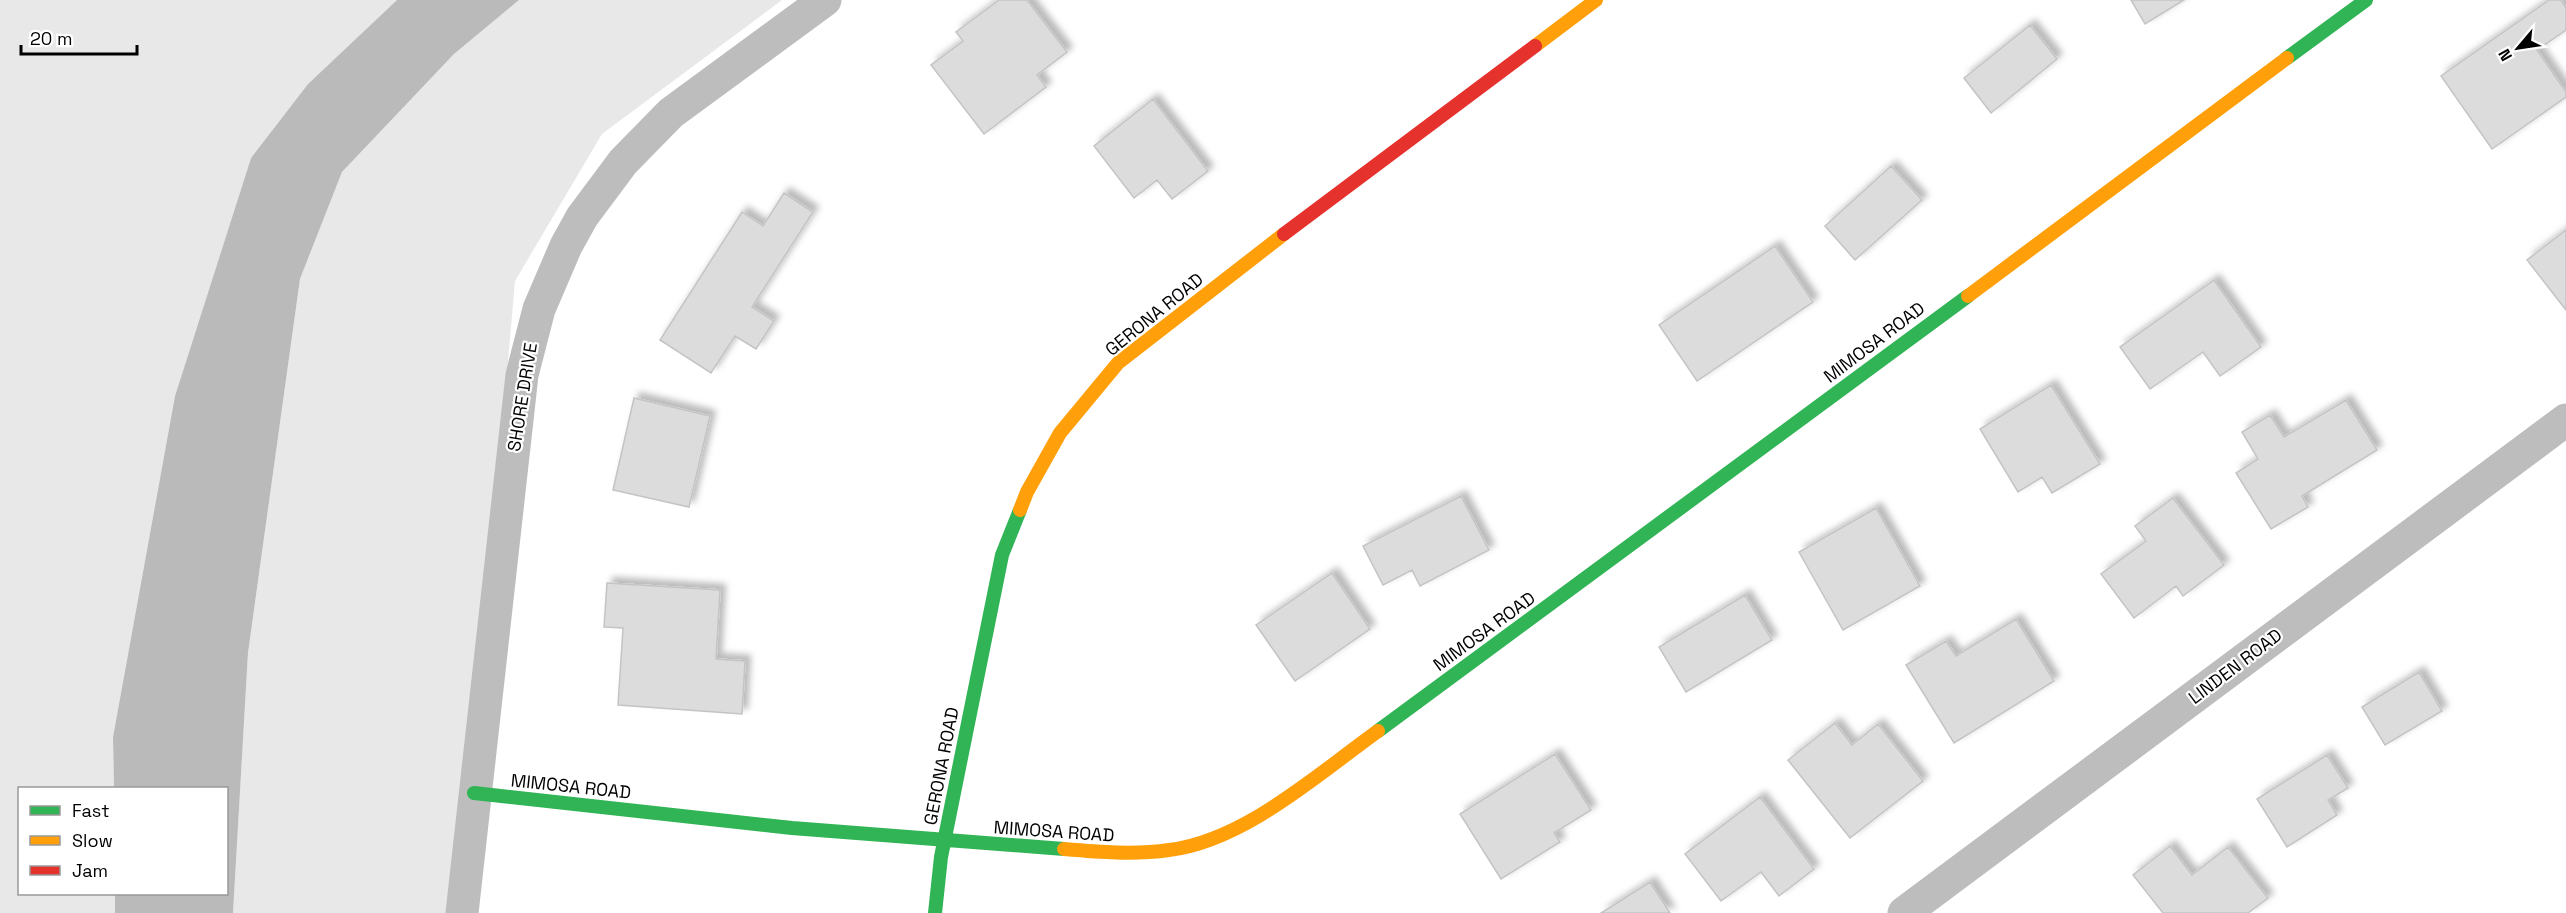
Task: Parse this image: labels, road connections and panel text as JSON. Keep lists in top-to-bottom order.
{
  "streets": {
    "street": [
      "GERONA ROAD",
      "MIMOSA ROAD",
      "SHORE DRIVE",
      "LINDEN ROAD"
    ]
  },
  "crossings": [
    ["GERONA ROAD", "MIMOSA ROAD"],
    ["MIMOSA ROAD", "SHORE DRIVE"]
  ],
  "legend": ["Fast", "Slow", "Jam"],
  "scale_bar": "20 m",
  "north": "bottom left"
}
